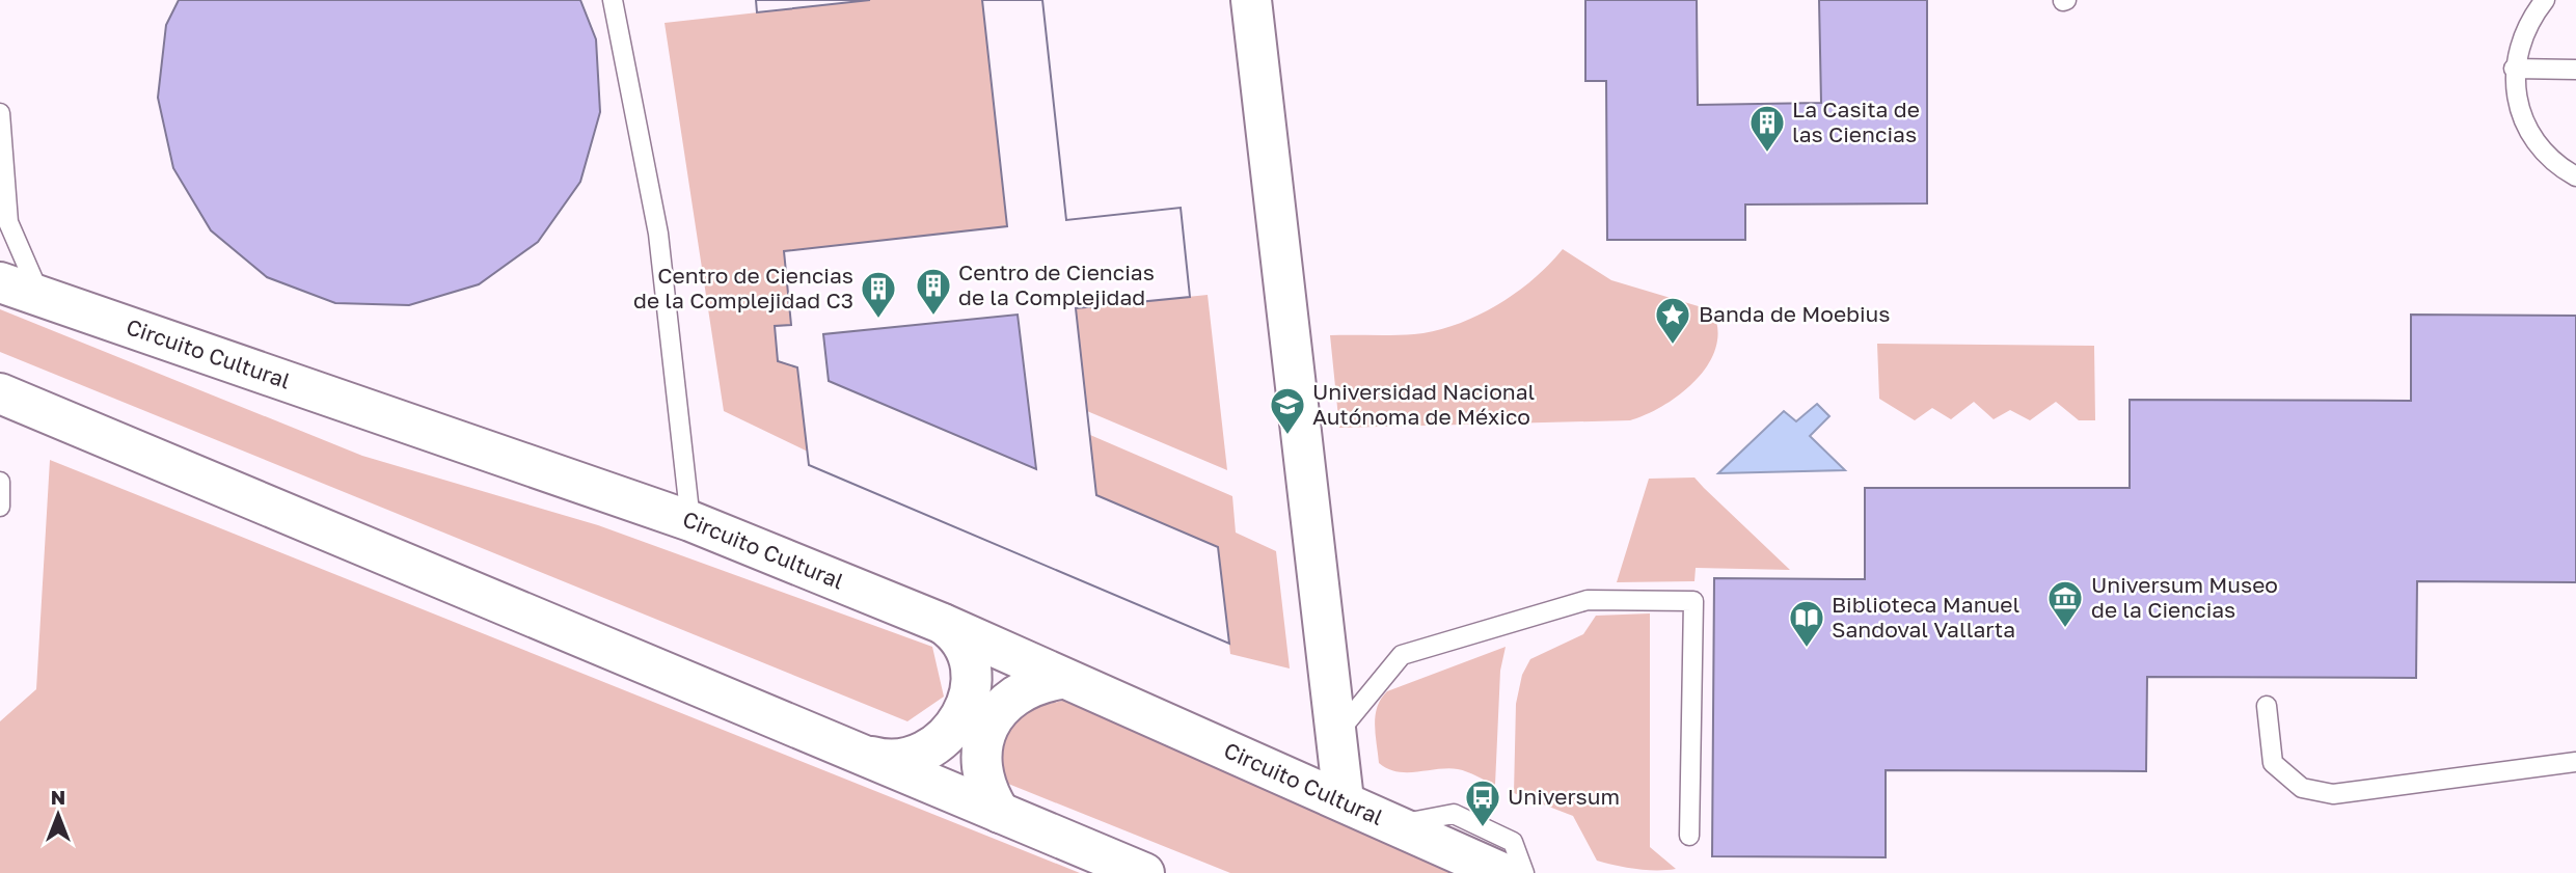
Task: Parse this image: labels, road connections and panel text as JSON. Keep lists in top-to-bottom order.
{
  "streets": {
    "street": ["Circuito Cultural"]
  },
  "places": {
    "building": ["La Casita de las Ciencias", "Centro de Ciencias de la Complejidad", "Centro de Ciencias de la Complejidad C3"],
    "place": ["Banda de Moebius"],
    "school or university": ["Universidad Nacional Autónoma de México"],
    "museum": ["Universum Museo de la Ciencias"],
    "library": ["Biblioteca Manuel Sandoval Vallarta"],
    "bus stop": ["Universum"]
  },
  "north": "top"
}
